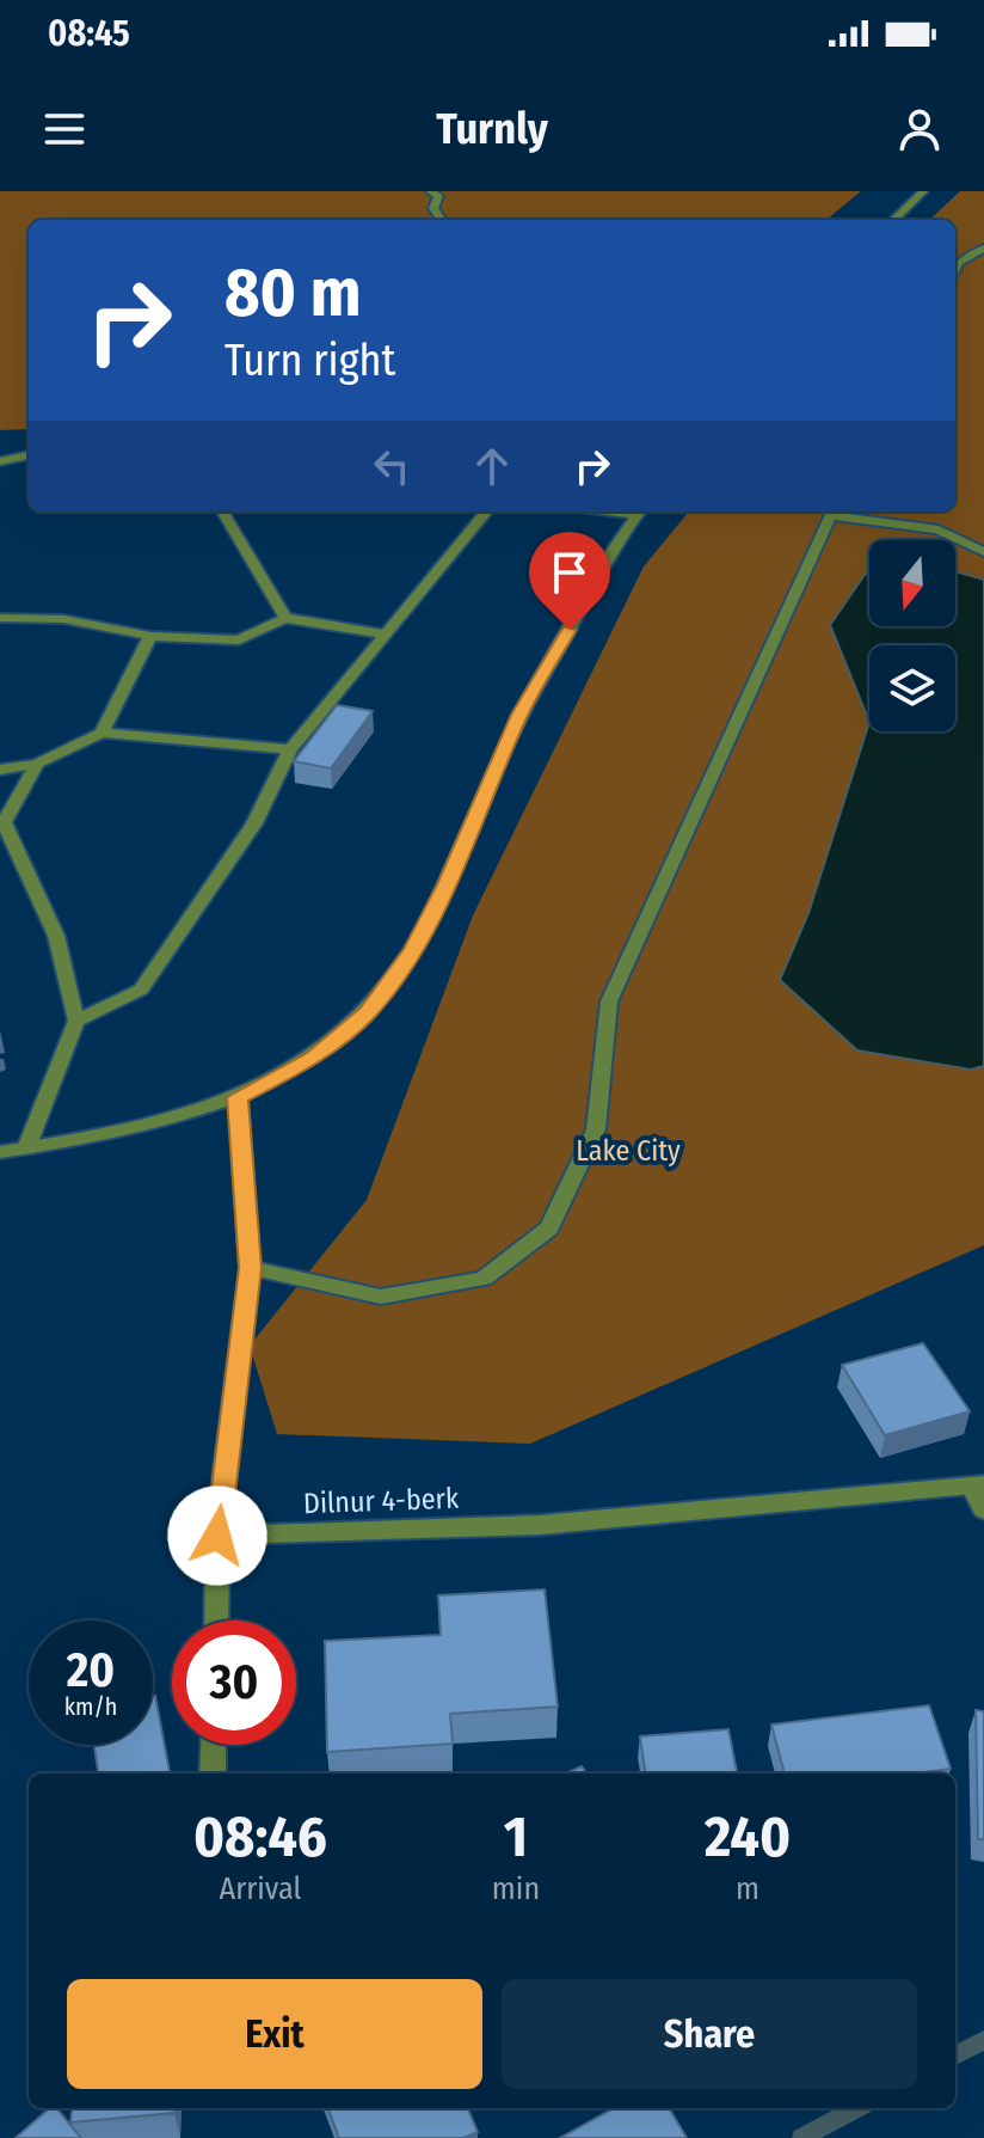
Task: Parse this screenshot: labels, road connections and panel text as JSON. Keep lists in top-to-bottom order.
{
  "streets": {
    "street": ["Dilnur 4-berk"]
  },
  "parks": ["Lake City"],
  "north": "bottom",
  "page": {
    "status": "08:45",
    "header": "Turnly",
    "turn": ["80 m", "Turn right"],
    "speed": "20 km/h",
    "limit": "30",
    "eta": [
      "08:46",
      "Arrival",
      "1",
      "min",
      "240",
      "m"
    ],
    "buttons": ["Exit", "Share"]
  }
}
